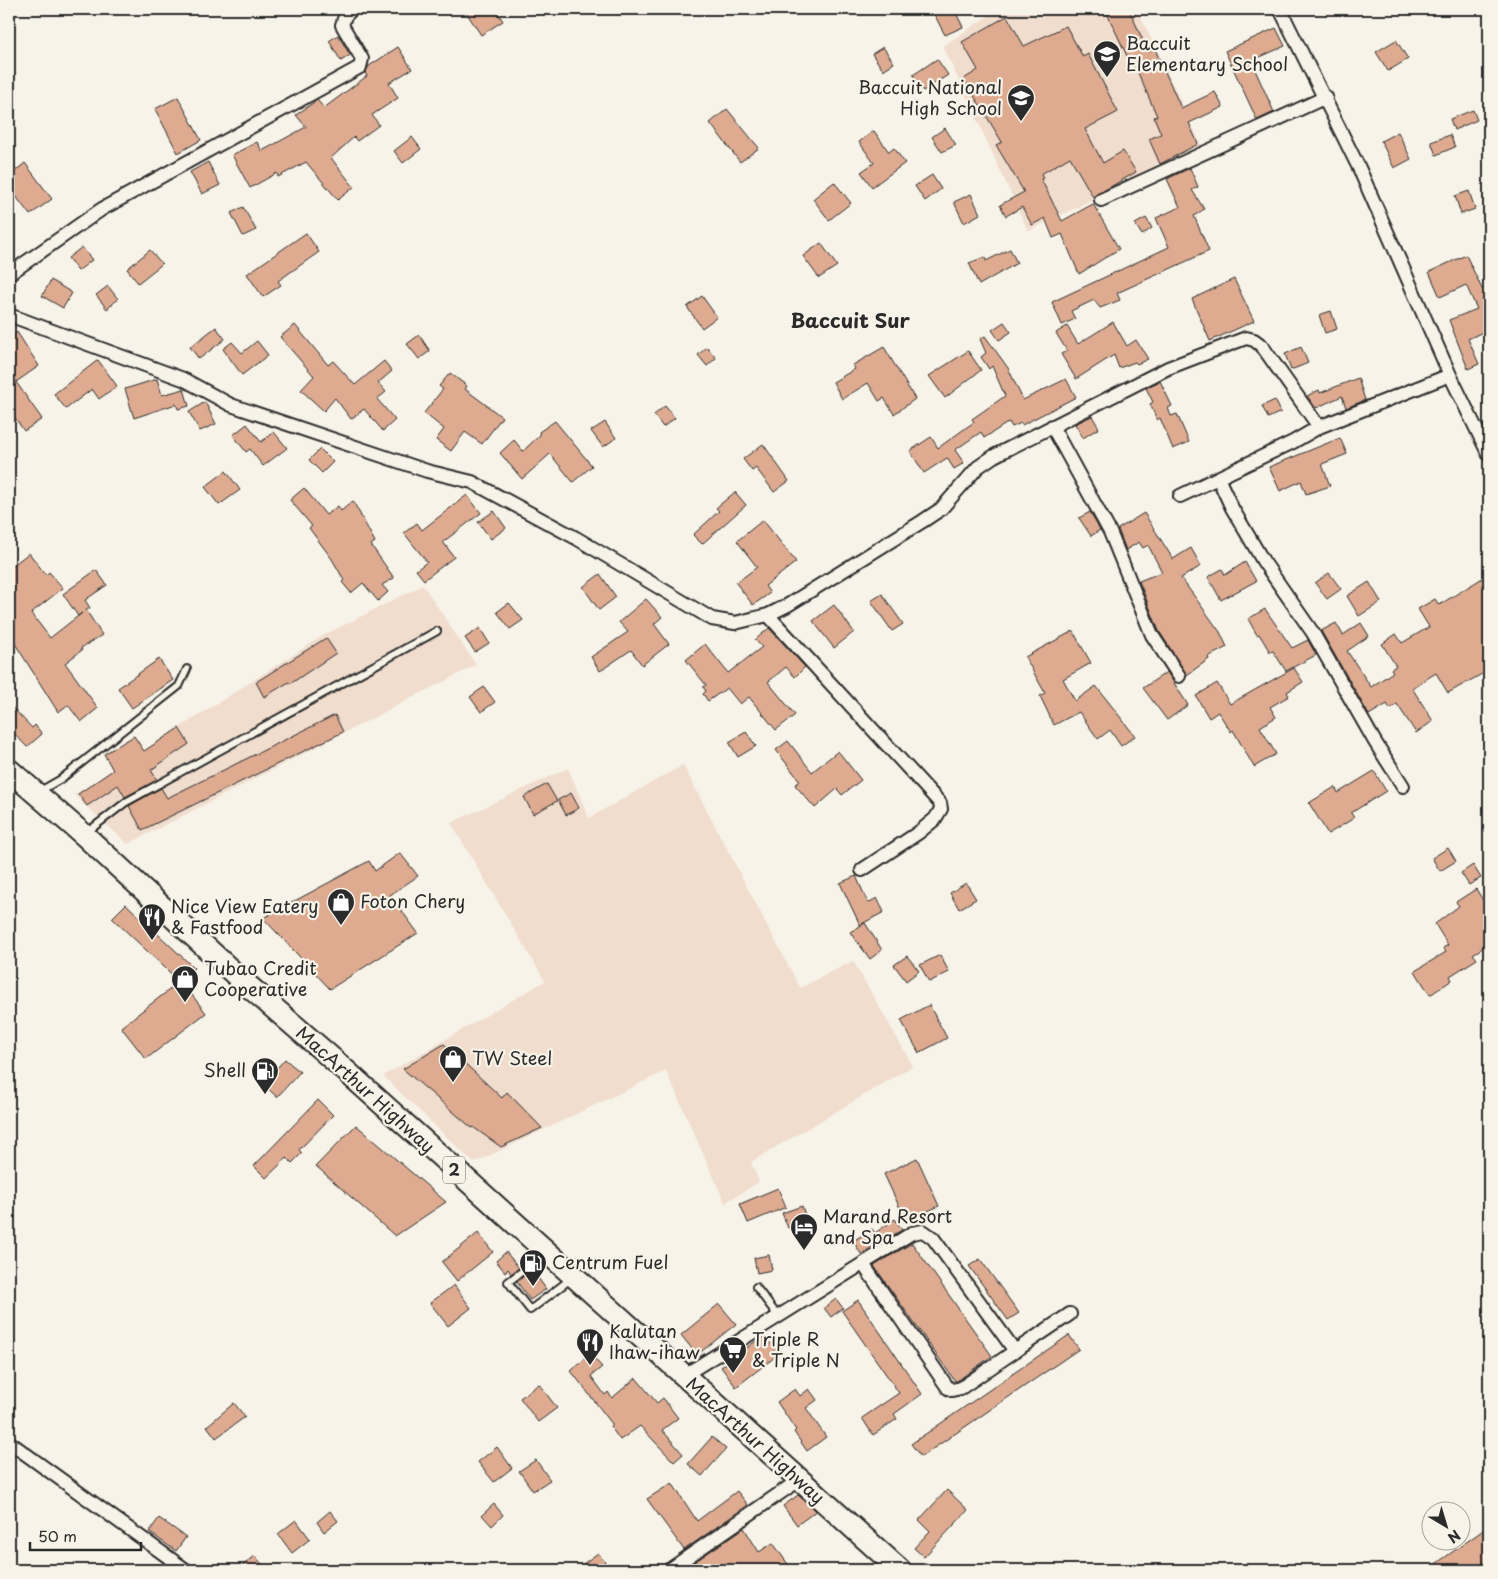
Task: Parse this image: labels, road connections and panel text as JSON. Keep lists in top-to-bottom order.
{
  "streets": {
    "highway": ["MacArthur Highway", "2"]
  },
  "districts": ["Baccuit Sur"],
  "places": {
    "school or university": ["Baccuit Elementary School", "Baccuit National High School"],
    "shop": ["Foton Chery", "Tubao Credit Cooperative", "TW Steel"],
    "restaurant": ["Nice View Eatery & Fastfood", "Kalutan Ihaw-ihaw"],
    "fuel station": ["Shell", "Centrum Fuel"],
    "hotel": ["Marand Resort and Spa"],
    "supermarket": ["Triple R & Triple N"]
  },
  "scale_bar": "50 m",
  "north": "bottom right"
}
